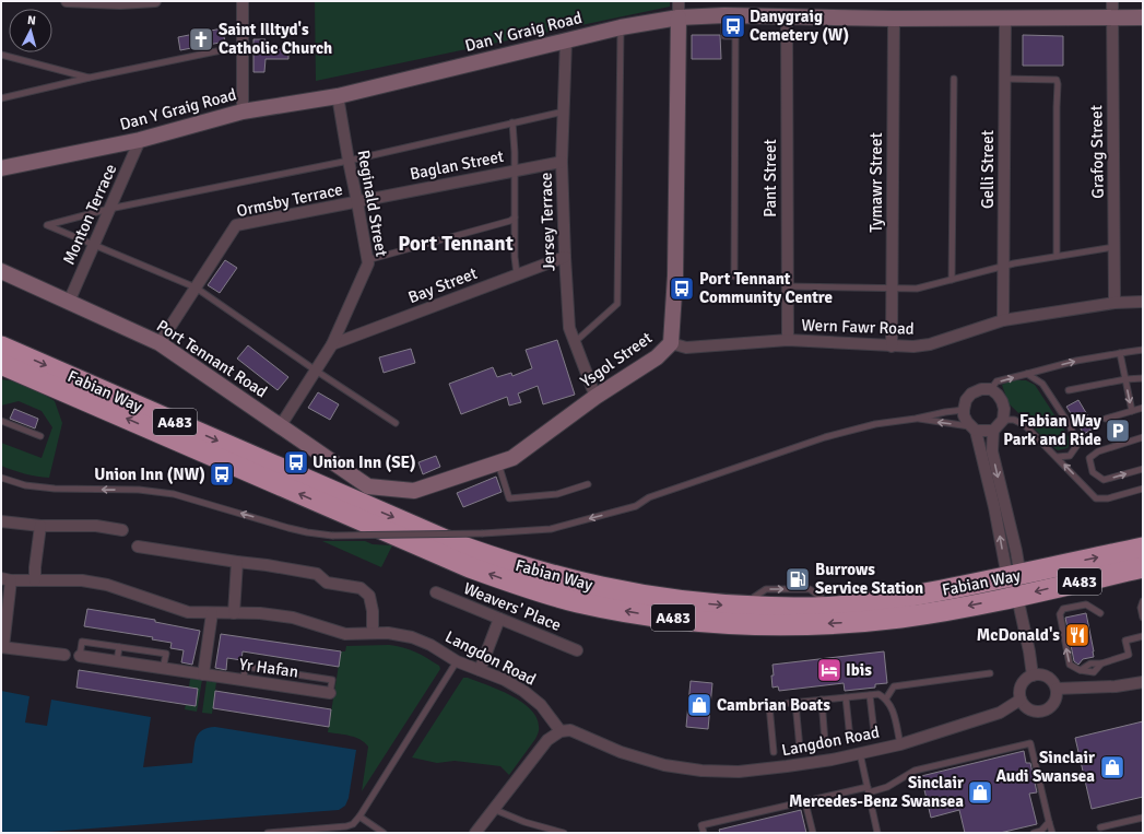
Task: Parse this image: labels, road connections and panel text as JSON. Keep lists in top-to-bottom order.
{
  "streets": {
    "highway": ["Fabian Way", "A483"],
    "street": [
      "Dan Y Graig Road",
      "Grafog Street",
      "Baglan Street",
      "Gelli Street",
      "Pant Street",
      "Tymawr Street",
      "Ormsby Terrace",
      "Reginald Street",
      "Monton Terrace",
      "Jersey Terrace",
      "Bay Street",
      "Wern Fawr Road",
      "Port Tennant Road",
      "Ysgol Street",
      "Weavers' Place",
      "Langdon Road",
      "Yr Hafan"
    ]
  },
  "crossings": [
    ["Dan Y Graig Road", "Grafog Street"],
    ["Dan Y Graig Road", "Gelli Street"],
    ["Dan Y Graig Road", "Pant Street"],
    ["Dan Y Graig Road", "Tymawr Street"],
    ["Dan Y Graig Road", "Reginald Street"],
    ["Dan Y Graig Road", "Monton Terrace"],
    ["Dan Y Graig Road", "Jersey Terrace"],
    ["Dan Y Graig Road", "Ysgol Street"],
    ["Grafog Street", "Wern Fawr Road"],
    ["Baglan Street", "Ormsby Terrace"],
    ["Baglan Street", "Reginald Street"],
    ["Baglan Street", "Jersey Terrace"],
    ["Gelli Street", "Wern Fawr Road"],
    ["Pant Street", "Wern Fawr Road"],
    ["Tymawr Street", "Wern Fawr Road"],
    ["Ormsby Terrace", "Reginald Street"],
    ["Ormsby Terrace", "Port Tennant Road"],
    ["Reginald Street", "Bay Street"],
    ["Reginald Street", "Port Tennant Road"],
    ["Monton Terrace", "Port Tennant Road"],
    ["Jersey Terrace", "Bay Street"],
    ["Jersey Terrace", "Ysgol Street"],
    ["Wern Fawr Road", "Ysgol Street"],
    ["Port Tennant Road", "Ysgol Street"]
  ],
  "districts": ["Port Tennant"],
  "places": {
    "bus stop": [
      "Danygraig Cemetery (W)",
      "Port Tennant Community Centre",
      "Union Inn (SE)",
      "Union Inn (NW)"
    ],
    "church": ["Saint Illtyd's Catholic Church"],
    "parking": ["Fabian Way Park and Ride"],
    "fuel station": ["Burrows Service Station"],
    "restaurant": ["McDonald's"],
    "hotel": ["Ibis"],
    "shop": ["Cambrian Boats", "Sinclair Audi Swansea", "Sinclair Mercedes-Benz Swansea"]
  },
  "north": "top"
}
